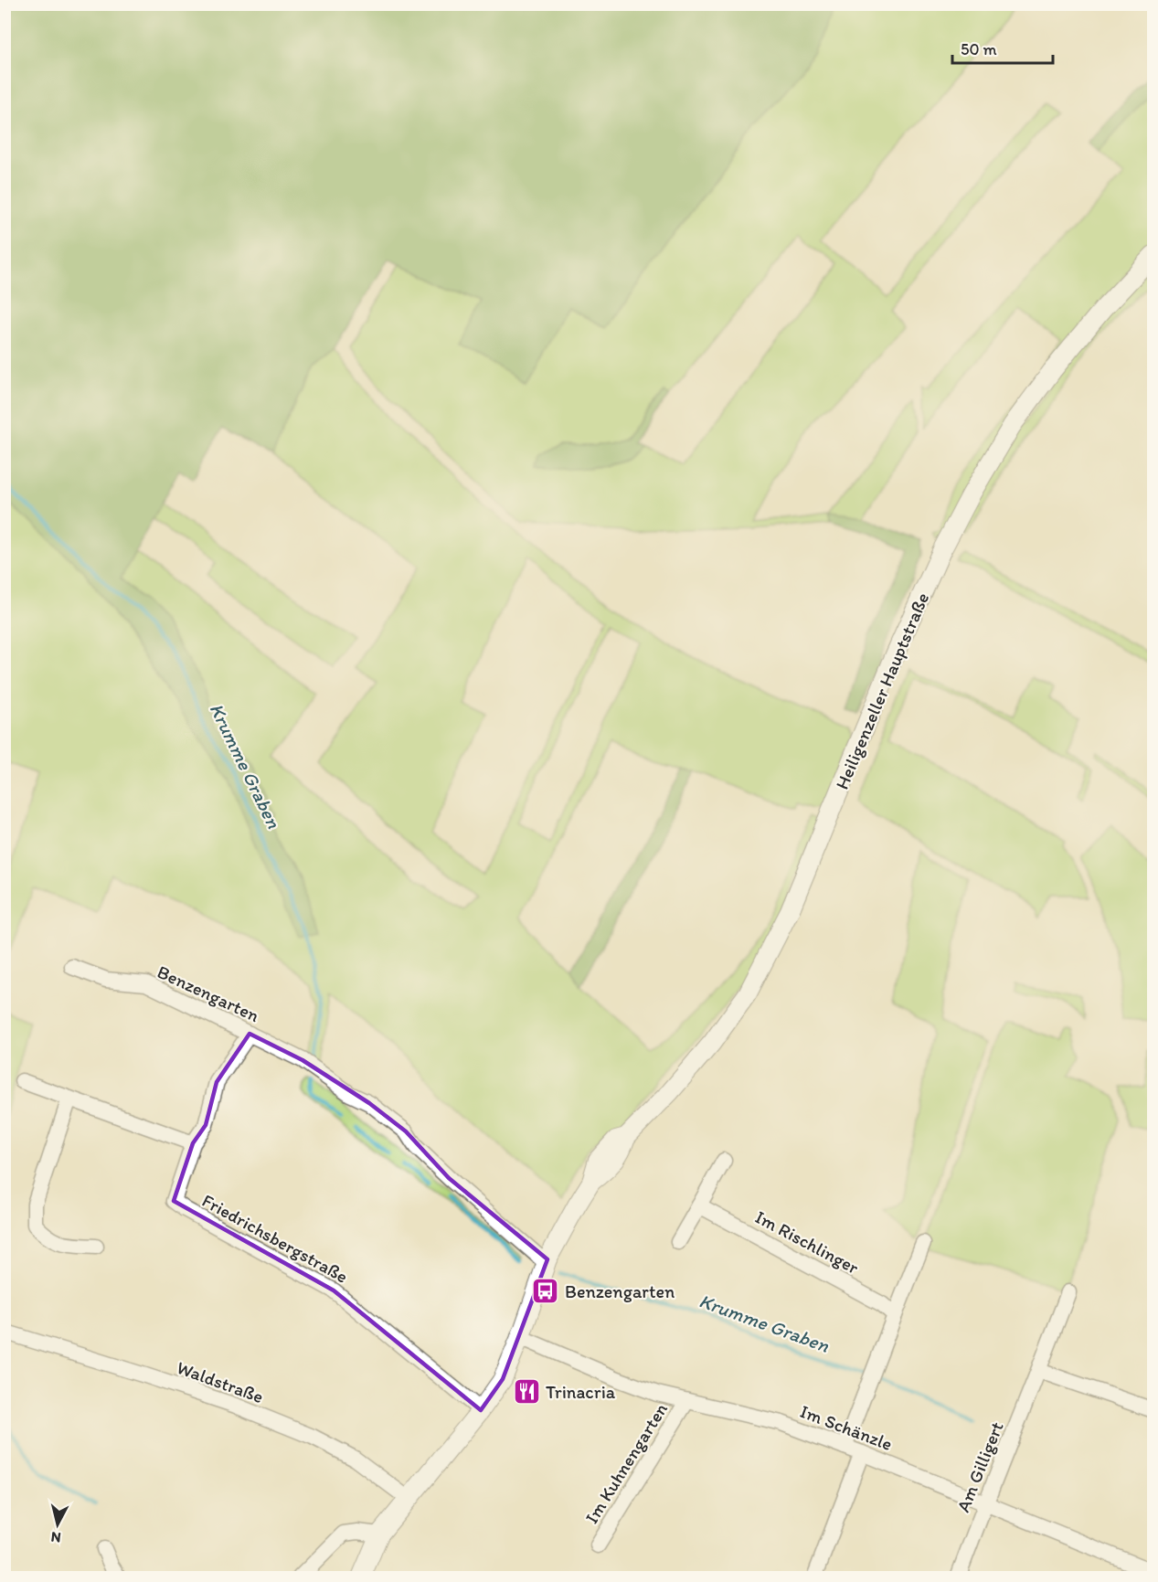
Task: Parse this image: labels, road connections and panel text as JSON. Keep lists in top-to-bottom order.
{
  "streets": {
    "street": [
      "Heiligenzeller Hauptstraße",
      "Benzengarten",
      "Friedrichsbergstraße",
      "Im Rischlinger",
      "Waldstraße",
      "Im Schänzle",
      "Im Kuhnengarten",
      "Am Gilligert"
    ]
  },
  "crossings": [
    ["Heiligenzeller Hauptstraße", "Benzengarten"],
    ["Heiligenzeller Hauptstraße", "Friedrichsbergstraße"],
    ["Heiligenzeller Hauptstraße", "Waldstraße"],
    ["Heiligenzeller Hauptstraße", "Im Schänzle"],
    ["Benzengarten", "Friedrichsbergstraße"],
    ["Im Schänzle", "Im Kuhnengarten"],
    ["Im Schänzle", "Am Gilligert"]
  ],
  "water": ["Krumme Graben"],
  "places": {
    "bus stop": ["Benzengarten"],
    "restaurant": ["Trinacria"]
  },
  "scale_bar": "50 m",
  "north": "bottom"
}
